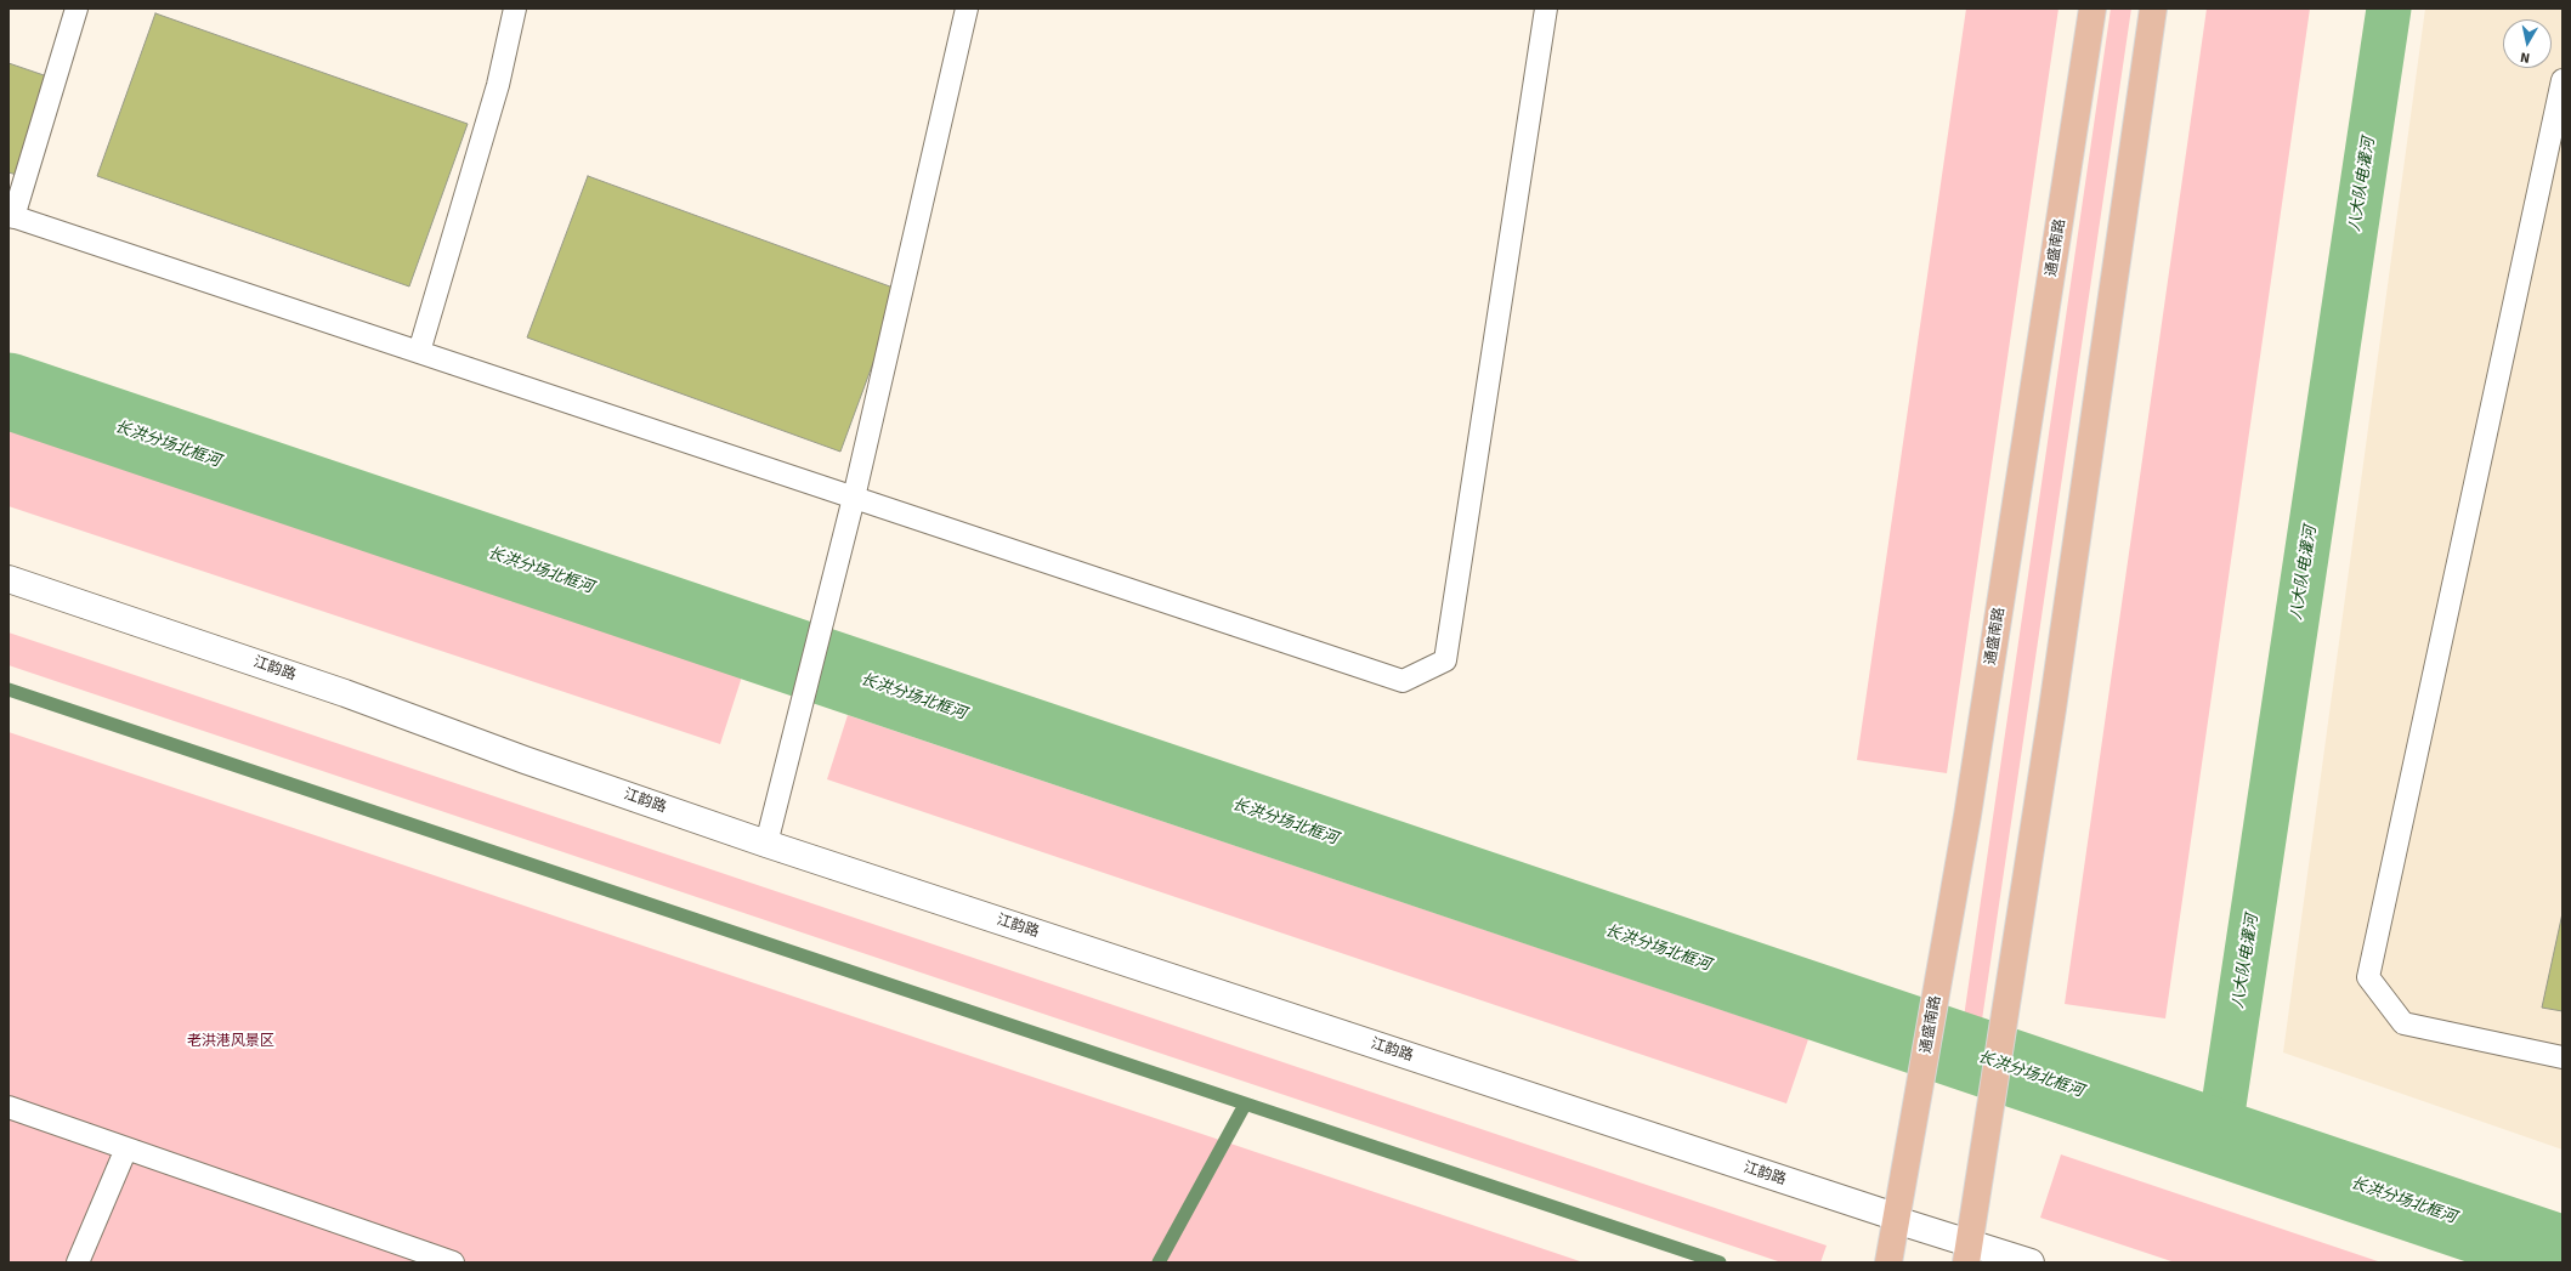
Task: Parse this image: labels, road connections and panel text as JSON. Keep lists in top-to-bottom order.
{
  "streets": {
    "main road": ["通盛南路"],
    "street": ["江韵路"]
  },
  "crossings": [
    ["通盛南路", "江韵路"]
  ],
  "water": ["八大队电灌河", "长洪分场北框河"],
  "parks": ["老洪港风景区"],
  "north": "bottom"
}
